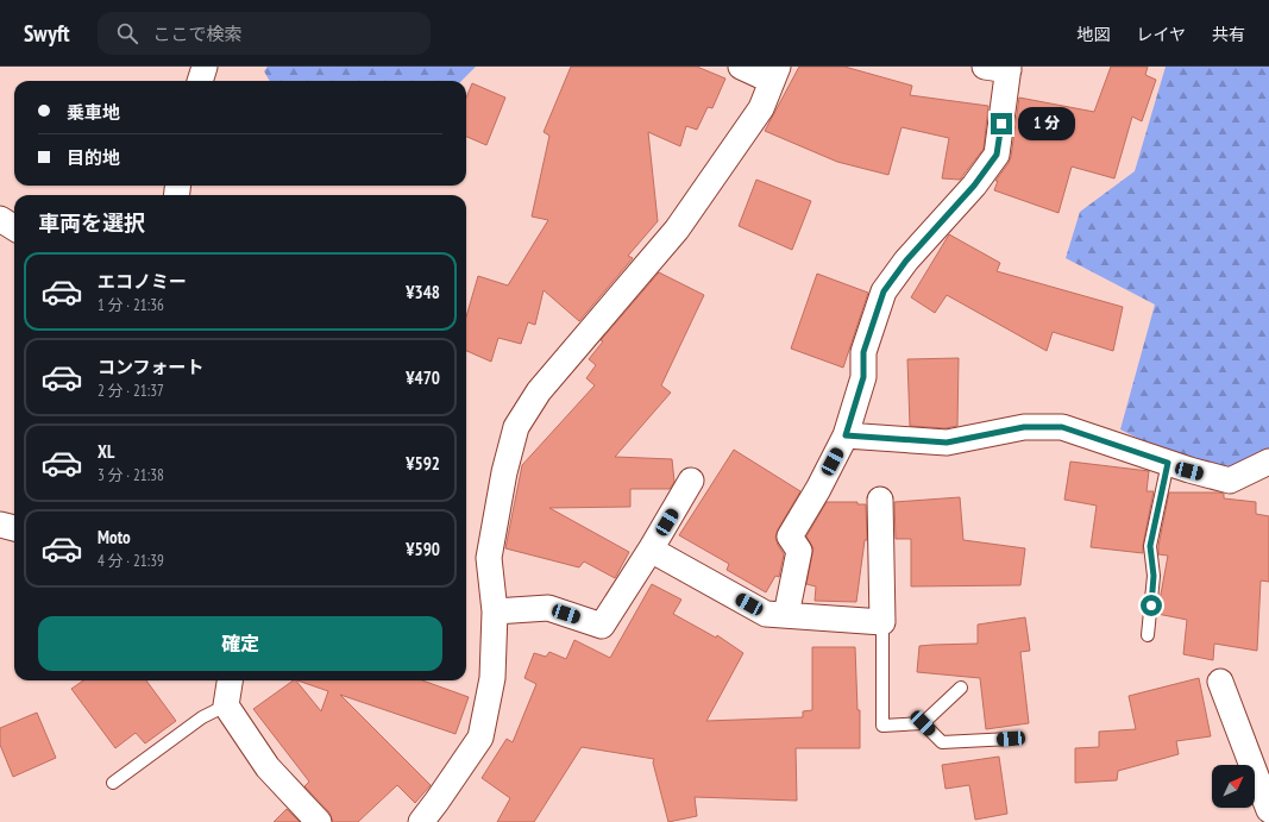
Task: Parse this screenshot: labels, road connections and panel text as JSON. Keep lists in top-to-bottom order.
{
  "north": "top right",
  "page": {
    "header": "Swyft",
    "search": "ここで検索",
    "nav": ["地図", "レイヤ", "共有"],
    "banner": ["乗車地", "目的地"],
    "bubble": "1 分",
    "heading": "車両を選択",
    "list": [
      {
        "name": "エコノミー",
        "note": "1 分 · 21:36",
        "value": "¥348"
      },
      {
        "name": "コンフォート",
        "note": "2 分 · 21:37",
        "value": "¥470"
      },
      {
        "name": "XL",
        "note": "3 分 · 21:38",
        "value": "¥592"
      },
      {
        "name": "Moto",
        "note": "4 分 · 21:39",
        "value": "¥590"
      }
    ],
    "buttons": "確定"
  }
}
